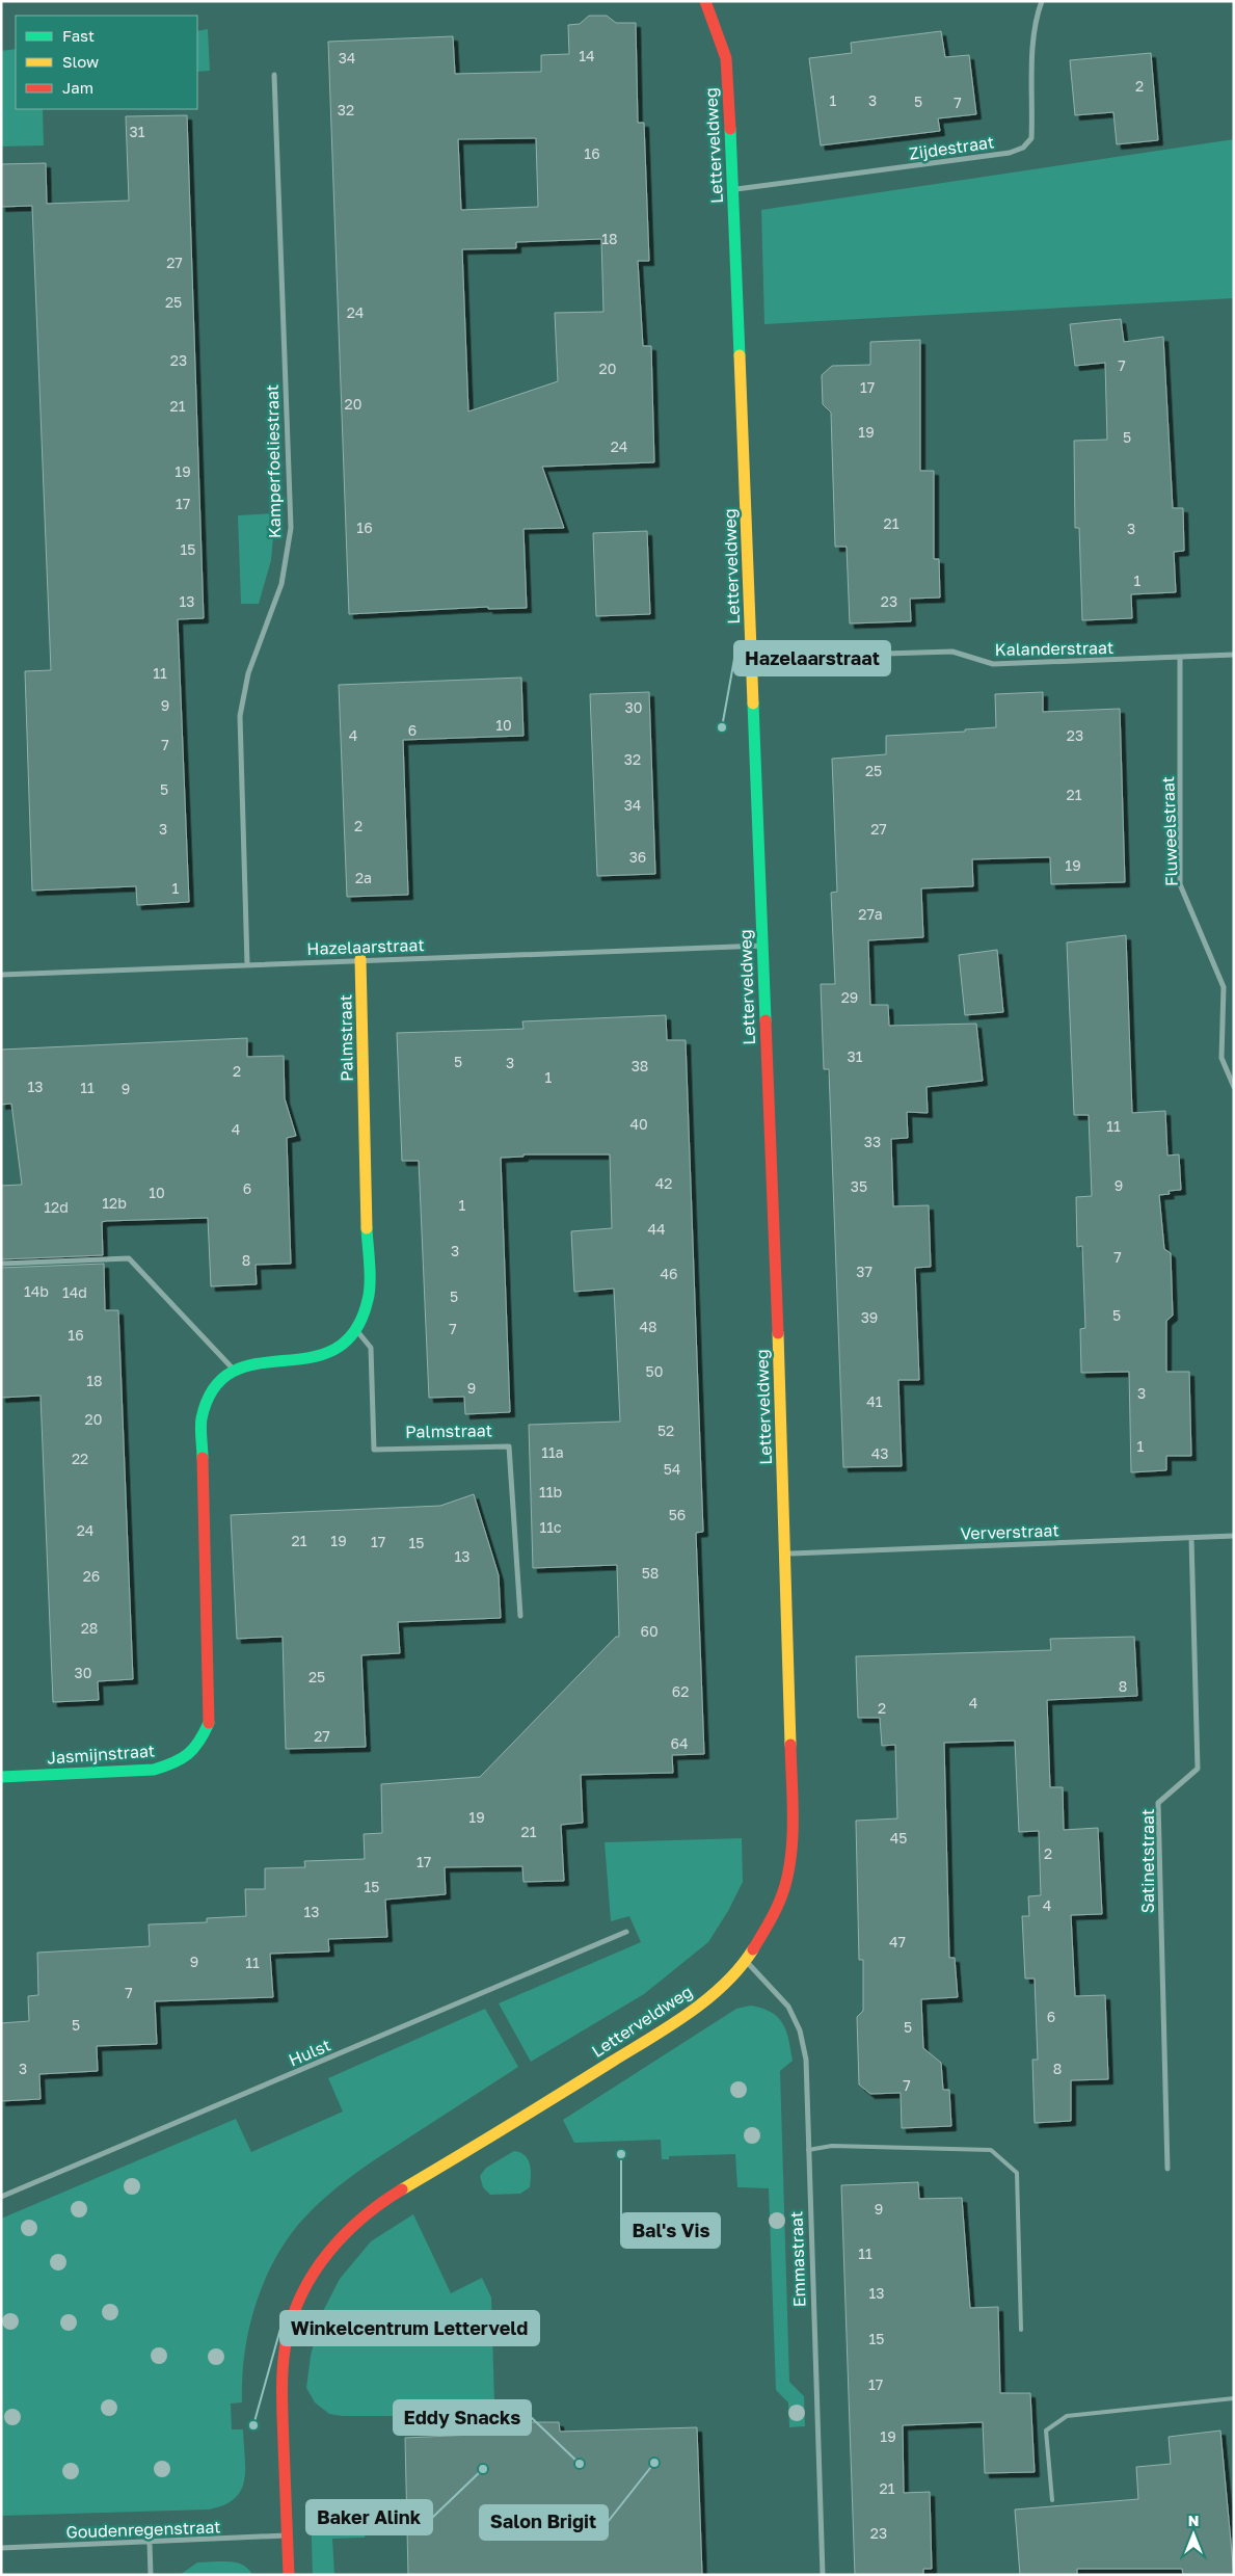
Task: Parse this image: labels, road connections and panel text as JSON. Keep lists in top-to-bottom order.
{
  "streets": {
    "street": [
      "Letterveldweg",
      "Zijdestraat",
      "Kamperfoeliestraat",
      "Kalanderstraat",
      "Fluweelstraat",
      "Hazelaarstraat",
      "Palmstraat",
      "Ververstraat",
      "Jasmijnstraat",
      "Satinetstraat",
      "Hulst",
      "Emmastraat",
      "Goudenregenstraat"
    ]
  },
  "crossings": [
    ["Letterveldweg", "Zijdestraat"],
    ["Letterveldweg", "Kalanderstraat"],
    ["Letterveldweg", "Hazelaarstraat"],
    ["Letterveldweg", "Ververstraat"],
    ["Letterveldweg", "Emmastraat"],
    ["Letterveldweg", "Goudenregenstraat"],
    ["Kamperfoeliestraat", "Hazelaarstraat"],
    ["Kalanderstraat", "Fluweelstraat"],
    ["Hazelaarstraat", "Palmstraat"],
    ["Palmstraat", "Jasmijnstraat"],
    ["Ververstraat", "Satinetstraat"]
  ],
  "places": [
    "Hazelaarstraat",
    "Bal's Vis",
    "Winkelcentrum Letterveld",
    "Salon Brigit",
    "Eddy Snacks",
    "Baker Alink"
  ],
  "house_numbers": [
    "14",
    "34",
    "2",
    "1",
    "3",
    "5",
    "7",
    "32",
    "31",
    "16",
    "18",
    "27",
    "25",
    "24",
    "23",
    "7",
    "20",
    "17",
    "20",
    "21",
    "19",
    "5",
    "24",
    "19",
    "17",
    "21",
    "16",
    "3",
    "15",
    "1",
    "13",
    "23",
    "11",
    "9",
    "30",
    "10",
    "6",
    "4",
    "23",
    "7",
    "32",
    "25",
    "5",
    "21",
    "34",
    "2",
    "3",
    "27",
    "36",
    "19",
    "2a",
    "1",
    "27a",
    "29",
    "31",
    "5",
    "3",
    "38",
    "2",
    "1",
    "13",
    "11",
    "9",
    "40",
    "11",
    "4",
    "33",
    "42",
    "9",
    "35",
    "6",
    "10",
    "12b",
    "1",
    "12d",
    "44",
    "3",
    "7",
    "8",
    "37",
    "46",
    "14b",
    "14d",
    "5",
    "5",
    "39",
    "48",
    "7",
    "16",
    "50",
    "18",
    "9",
    "3",
    "41",
    "20",
    "52",
    "1",
    "11a",
    "43",
    "22",
    "54",
    "11b",
    "56",
    "11c",
    "24",
    "21",
    "19",
    "17",
    "15",
    "13",
    "58",
    "26",
    "28",
    "60",
    "30",
    "25",
    "8",
    "62",
    "4",
    "2",
    "27",
    "64",
    "19",
    "21",
    "45",
    "2",
    "17",
    "15",
    "4",
    "13",
    "47",
    "9",
    "11",
    "7",
    "6",
    "5",
    "5",
    "3",
    "8",
    "7",
    "9",
    "11",
    "13",
    "15",
    "17",
    "19",
    "21",
    "23"
  ],
  "legend": ["Fast", "Slow", "Jam"],
  "north": "top"
}
